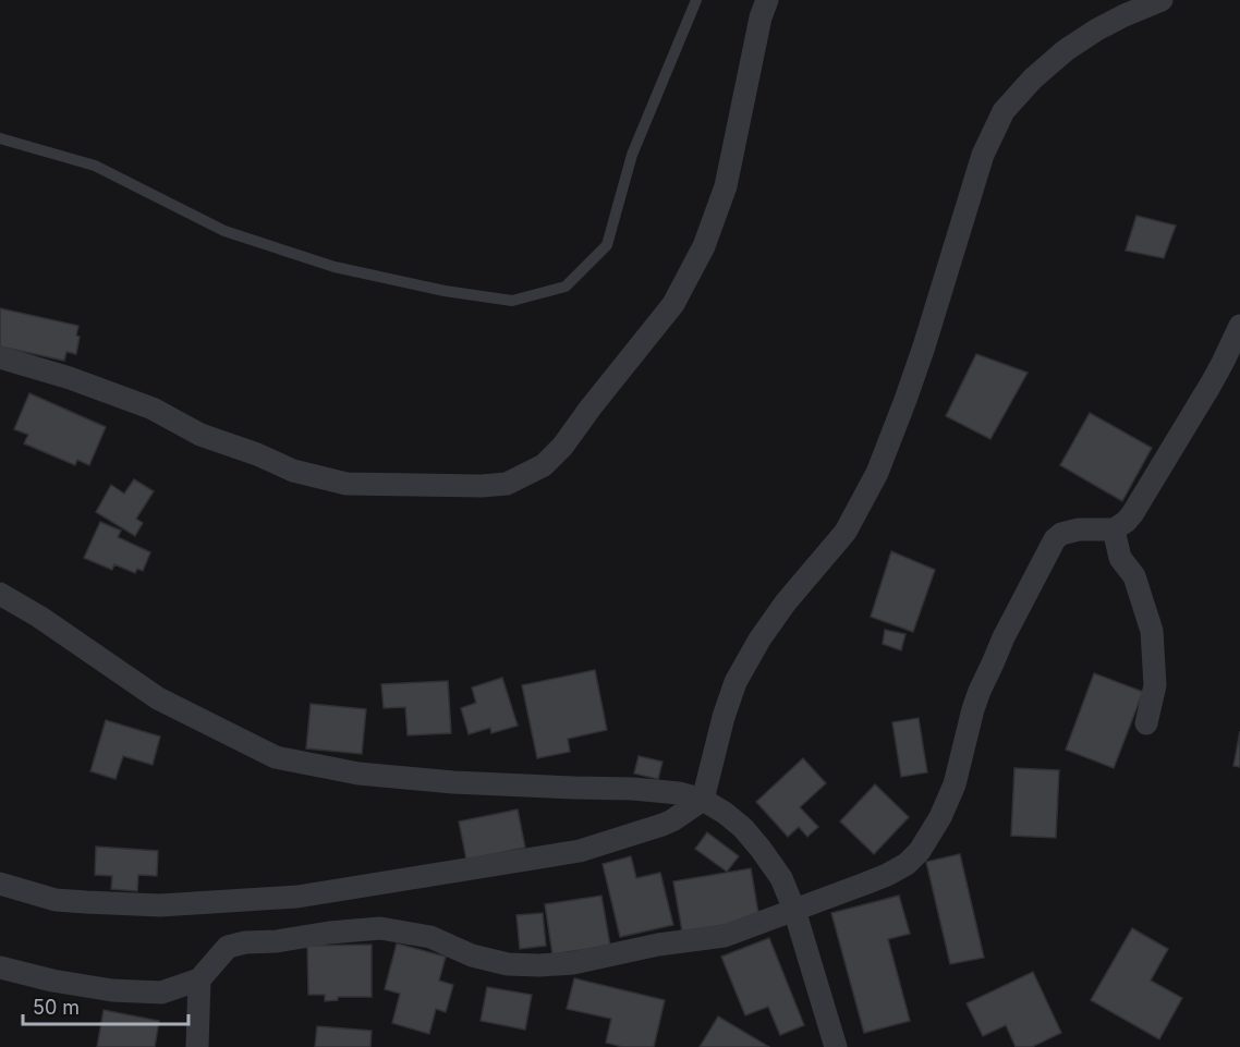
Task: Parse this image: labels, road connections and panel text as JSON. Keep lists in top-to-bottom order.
{
  "scale_bar": "50 m"
}
